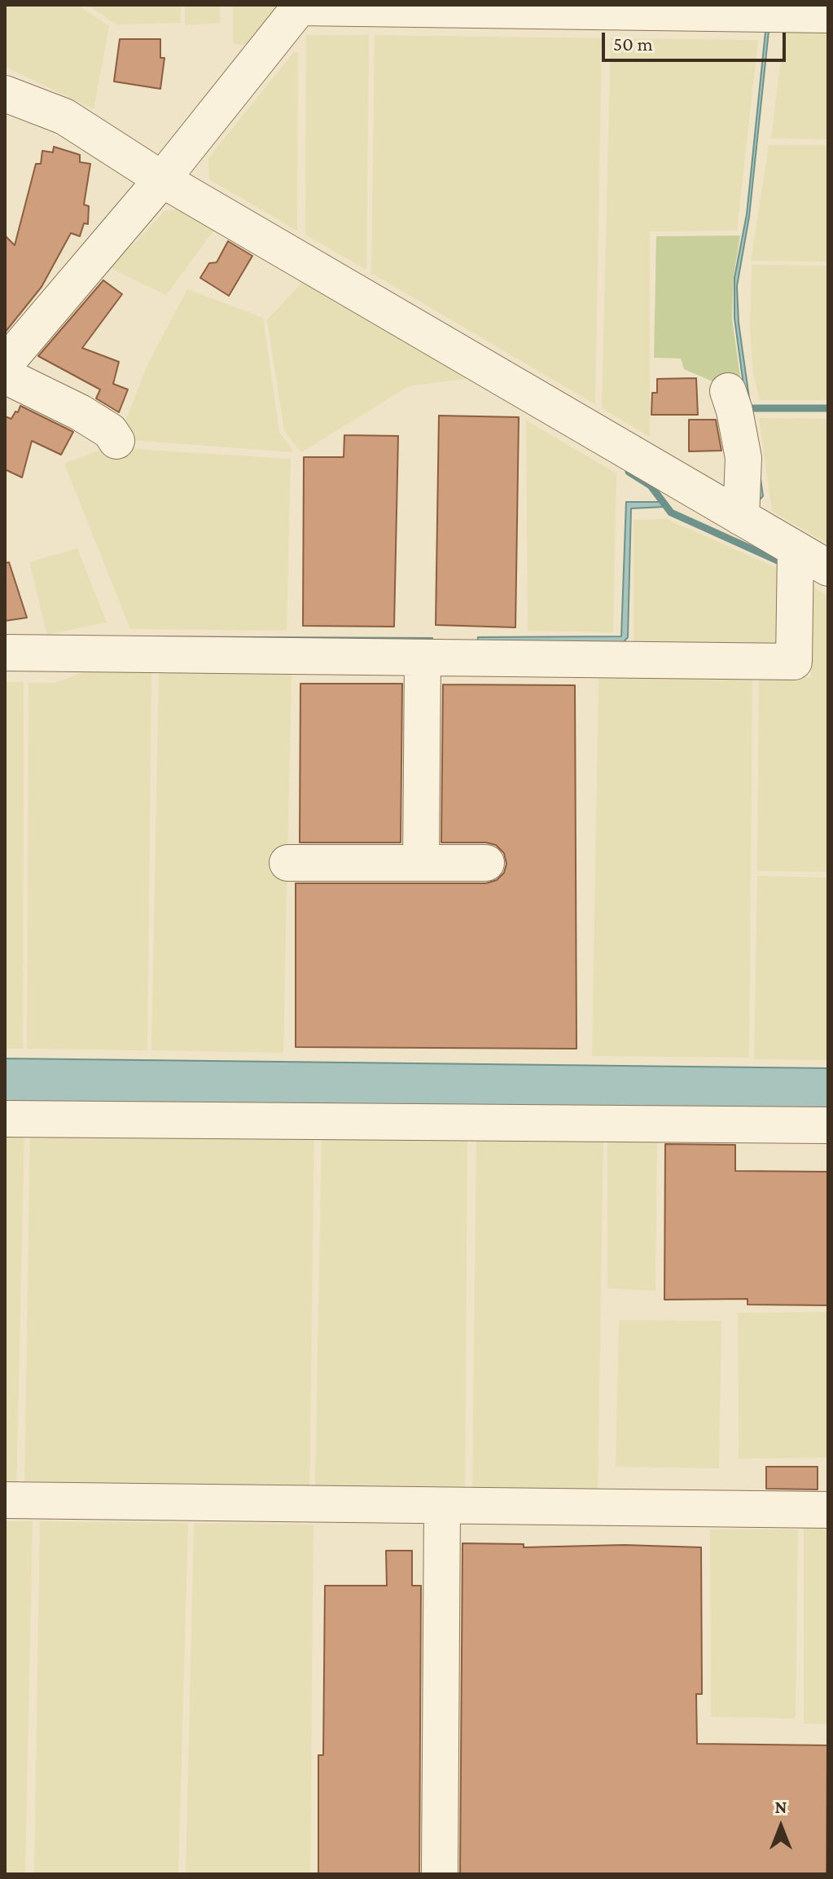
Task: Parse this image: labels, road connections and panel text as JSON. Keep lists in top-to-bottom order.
{
  "scale_bar": "50 m",
  "north": "top"
}
